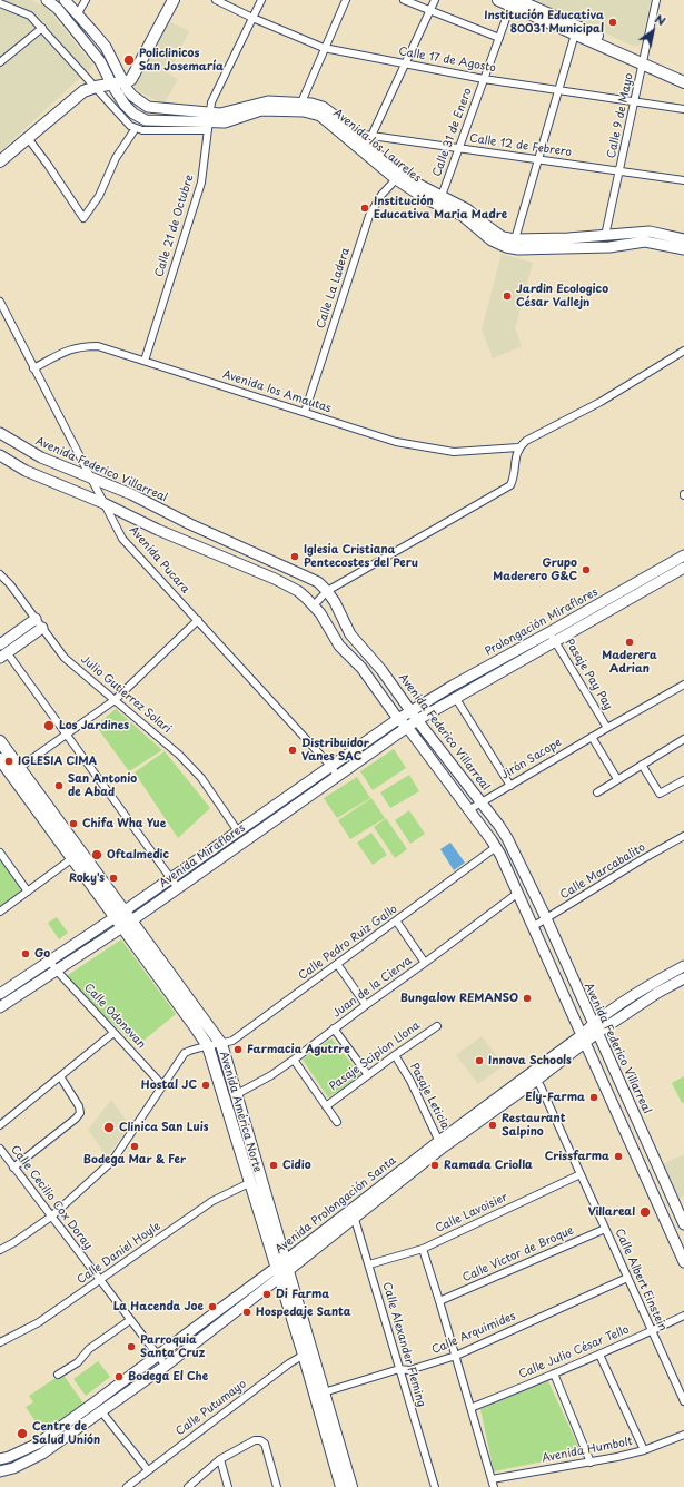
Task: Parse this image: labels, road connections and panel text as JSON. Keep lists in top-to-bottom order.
{
  "streets": {
    "main road": [
      "Avenida los Laureles",
      "Avenida Federico Villarreal",
      "Prolongación Miraflores",
      "Avenida Miraflores",
      "Avenida América Norte",
      "Avenida Prolongación Santa"
    ],
    "street": [
      "Calle 17 de Agosto",
      "Calle 9 de Mayo",
      "Calle 31 de Enero",
      "Calle 12 de Febrero",
      "Calle 21 de Octubre",
      "Calle La Ladera",
      "Avenida los Amautas",
      "Avenida Pucara",
      "Pasaje Pay Pay",
      "Julio Gutierrez Solari",
      "Jirón Sacope",
      "Calle Marcabalito",
      "Calle Pedro Ruiz Gallo",
      "Juan de la Cierva",
      "Calle Odonovan",
      "Pasaje Scipion Llona",
      "Pasaje Leticia",
      "Calle Cecilio Cox Doray",
      "Calle Lavoisier",
      "Calle Daniel Hoyle",
      "Calle Victor de Broque",
      "Calle Albert Einstein",
      "Calle Arquimides",
      "Calle Alexander Fleming",
      "Calle Julio César Tello",
      "Calle Putumayo",
      "Avenida Humbolt"
    ]
  },
  "crossings": [
    ["Calle 17 de Agosto", "Calle 9 de Mayo"],
    ["Calle 17 de Agosto", "Calle 31 de Enero"],
    ["Calle 17 de Agosto", "Calle 21 de Octubre"],
    ["Calle 9 de Mayo", "Avenida los Laureles"],
    ["Calle 9 de Mayo", "Calle 12 de Febrero"],
    ["Calle 31 de Enero", "Avenida los Laureles"],
    ["Calle 31 de Enero", "Calle 12 de Febrero"],
    ["Avenida los Laureles", "Calle 12 de Febrero"],
    ["Avenida los Laureles", "Calle 21 de Octubre"],
    ["Avenida los Laureles", "Calle La Ladera"],
    ["Calle 21 de Octubre", "Avenida los Amautas"],
    ["Calle La Ladera", "Avenida los Amautas"],
    ["Avenida los Amautas", "Avenida Pucara"],
    ["Avenida Federico Villarreal", "Avenida Pucara"],
    ["Avenida Federico Villarreal", "Prolongación Miraflores"],
    ["Avenida Federico Villarreal", "Jirón Sacope"],
    ["Avenida Federico Villarreal", "Avenida Miraflores"],
    ["Avenida Federico Villarreal", "Calle Marcabalito"],
    ["Avenida Federico Villarreal", "Avenida Prolongación Santa"],
    ["Avenida Pucara", "Avenida Miraflores"],
    ["Prolongación Miraflores", "Pasaje Pay Pay"],
    ["Prolongación Miraflores", "Avenida Miraflores"],
    ["Pasaje Pay Pay", "Jirón Sacope"],
    ["Julio Gutierrez Solari", "Avenida Miraflores"],
    ["Avenida Miraflores", "Calle Odonovan"],
    ["Avenida Miraflores", "Avenida América Norte"],
    ["Calle Pedro Ruiz Gallo", "Calle Odonovan"],
    ["Calle Pedro Ruiz Gallo", "Avenida América Norte"],
    ["Calle Pedro Ruiz Gallo", "Calle Cecilio Cox Doray"],
    ["Juan de la Cierva", "Avenida América Norte"],
    ["Pasaje Scipion Llona", "Pasaje Leticia"],
    ["Pasaje Leticia", "Avenida Prolongación Santa"],
    ["Avenida América Norte", "Avenida Prolongación Santa"],
    ["Avenida América Norte", "Calle Daniel Hoyle"],
    ["Avenida América Norte", "Calle Arquimides"],
    ["Avenida América Norte", "Calle Putumayo"],
    ["Calle Cecilio Cox Doray", "Avenida Prolongación Santa"],
    ["Calle Cecilio Cox Doray", "Calle Daniel Hoyle"],
    ["Avenida Prolongación Santa", "Calle Albert Einstein"],
    ["Avenida Prolongación Santa", "Calle Alexander Fleming"],
    ["Calle Lavoisier", "Calle Albert Einstein"],
    ["Calle Lavoisier", "Calle Alexander Fleming"],
    ["Calle Victor de Broque", "Calle Albert Einstein"],
    ["Calle Albert Einstein", "Calle Arquimides"],
    ["Calle Albert Einstein", "Calle Julio César Tello"],
    ["Calle Arquimides", "Calle Alexander Fleming"]
  ],
  "places": [
    "Institución Educativa 80031 Municipal",
    "Policlinicos San Josemaría",
    "Institución Educativa Maria Madre",
    "Jardin Ecologico César Vallejn",
    "Iglesia Cristiana Pentecostes del Peru",
    "Grupo Maderero G&C",
    "Maderera Adrian",
    "Los Jardines",
    "Distribuidor Vanes SAC",
    "IGLESIA CIMA",
    "San Antonio de Abad",
    "Chifa Wha Yue",
    "Oftalmedic",
    "Roky's",
    "Go",
    "Bungalow REMANSO",
    "Farmacia Agutrre",
    "Innova Schools",
    "Hostal JC",
    "Ely-Farma",
    "Restaurant Salpino",
    "Clinica San Luis",
    "Bodega Mar & Fer",
    "Crissfarma",
    "Cidio",
    "Ramada Criolla",
    "Villareal",
    "Di Farma",
    "La Hacenda Joe",
    "Hospedaje Santa",
    "Parroquia Santa Cruz",
    "Bodega El Che",
    "Centre de Salud Unión"
  ],
  "north": "top right"
}
